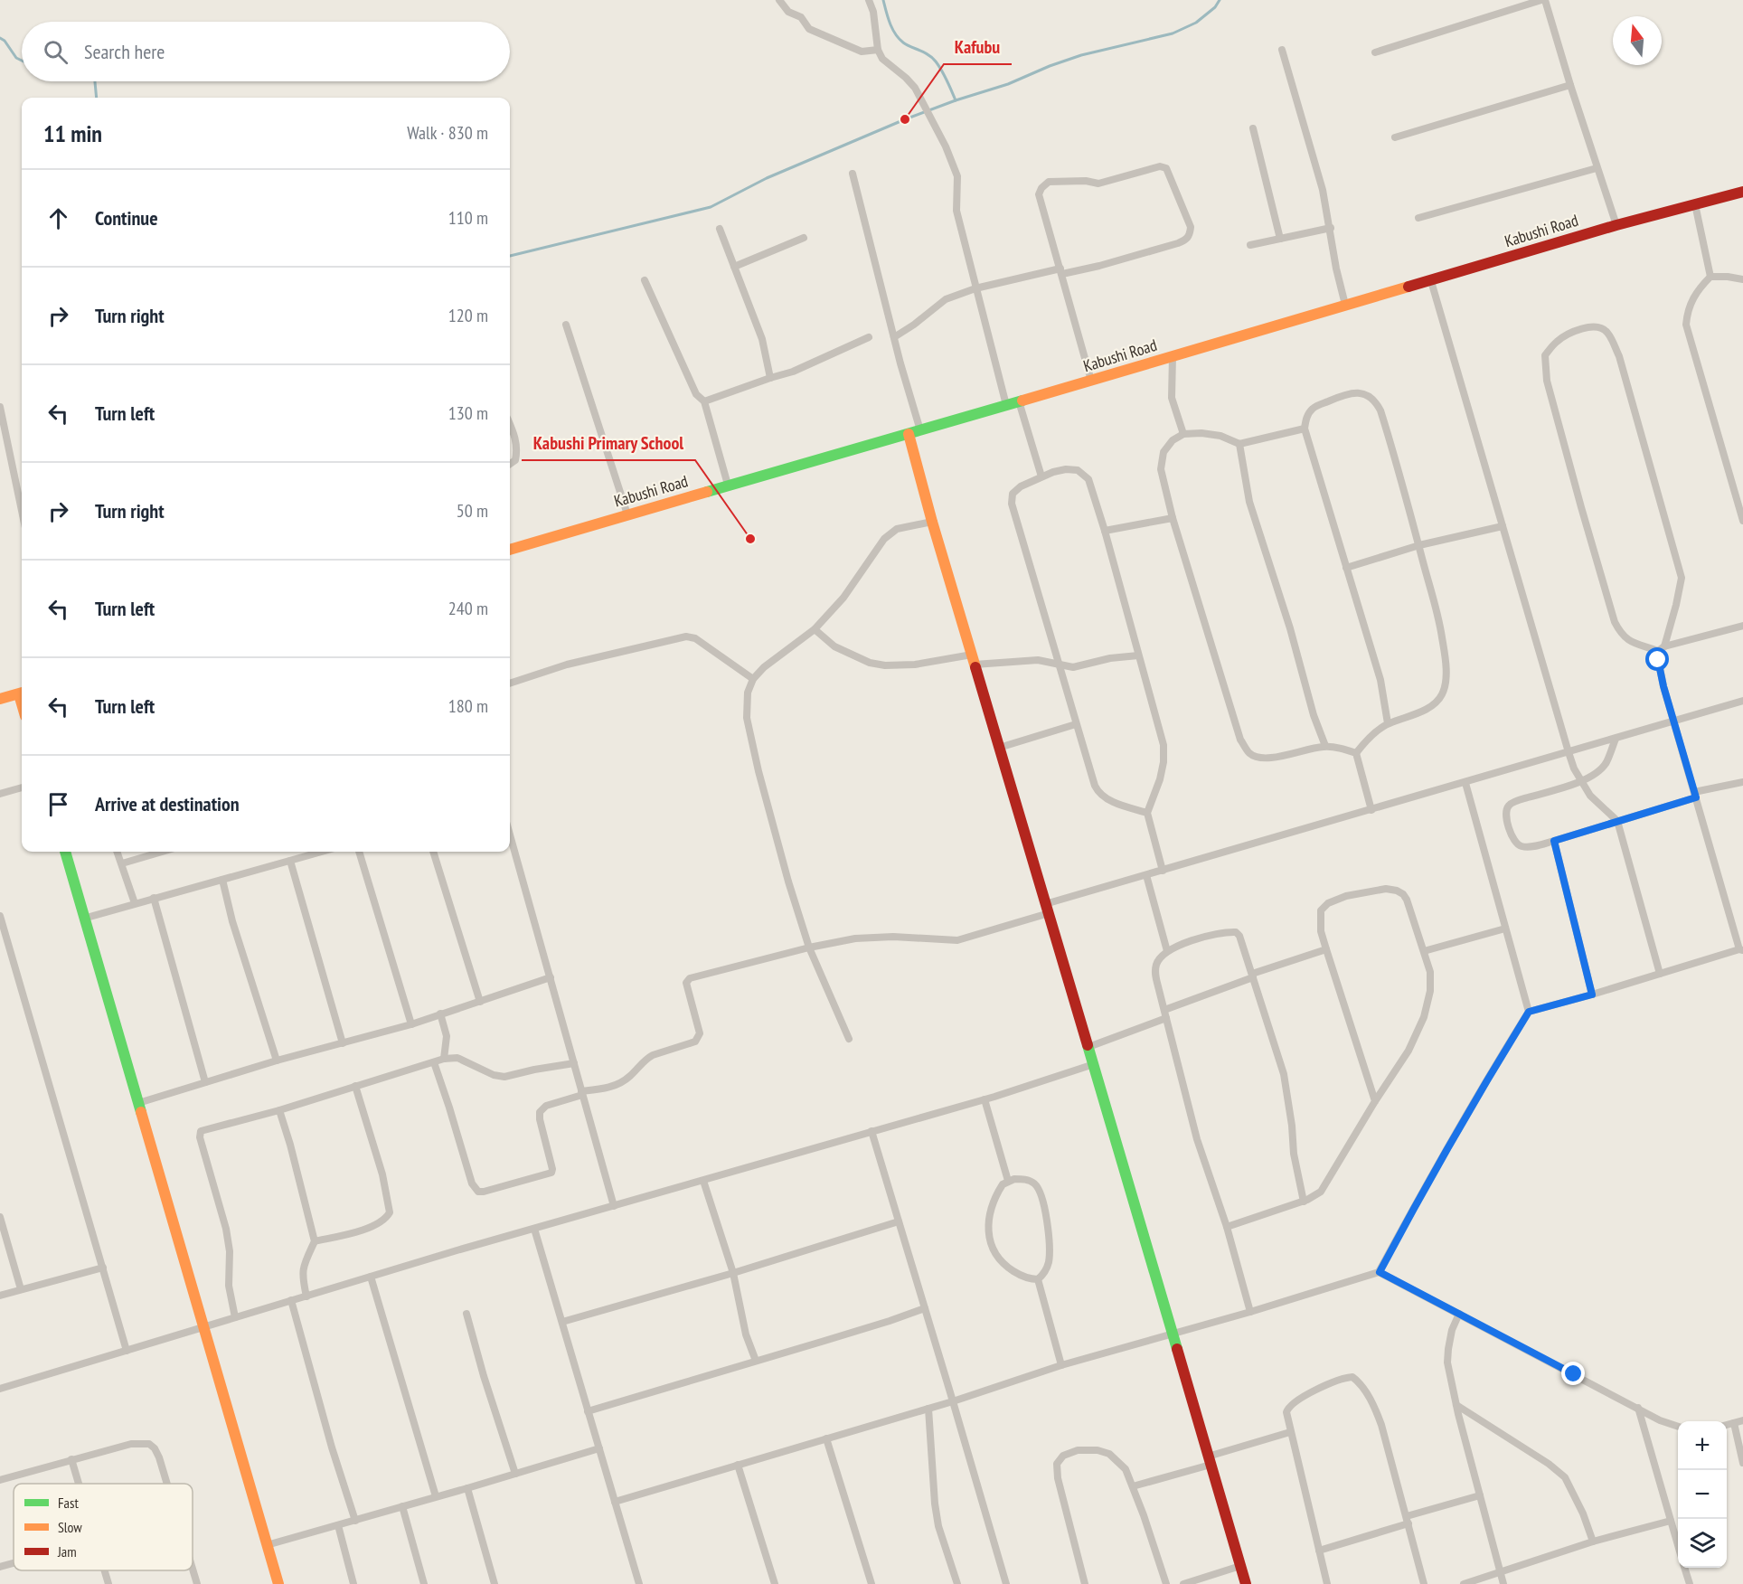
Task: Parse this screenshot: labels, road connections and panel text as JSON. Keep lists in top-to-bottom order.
{
  "streets": {
    "street": ["Kabushi Road"]
  },
  "places": ["Kafubu", "Kabushi Primary School"],
  "legend": ["Fast", "Slow", "Jam"],
  "north": "top",
  "page": {
    "search": "Search here",
    "heading": ["11 min", "Walk · 830 m"],
    "list": [
      ["Continue", "110 m"],
      ["Turn right", "120 m"],
      ["Turn left", "130 m"],
      ["Turn right", "50 m"],
      ["Turn left", "240 m"],
      ["Turn left", "180 m"],
      "Arrive at destination"
    ],
    "map_buttons": ["+", "−"]
  }
}
